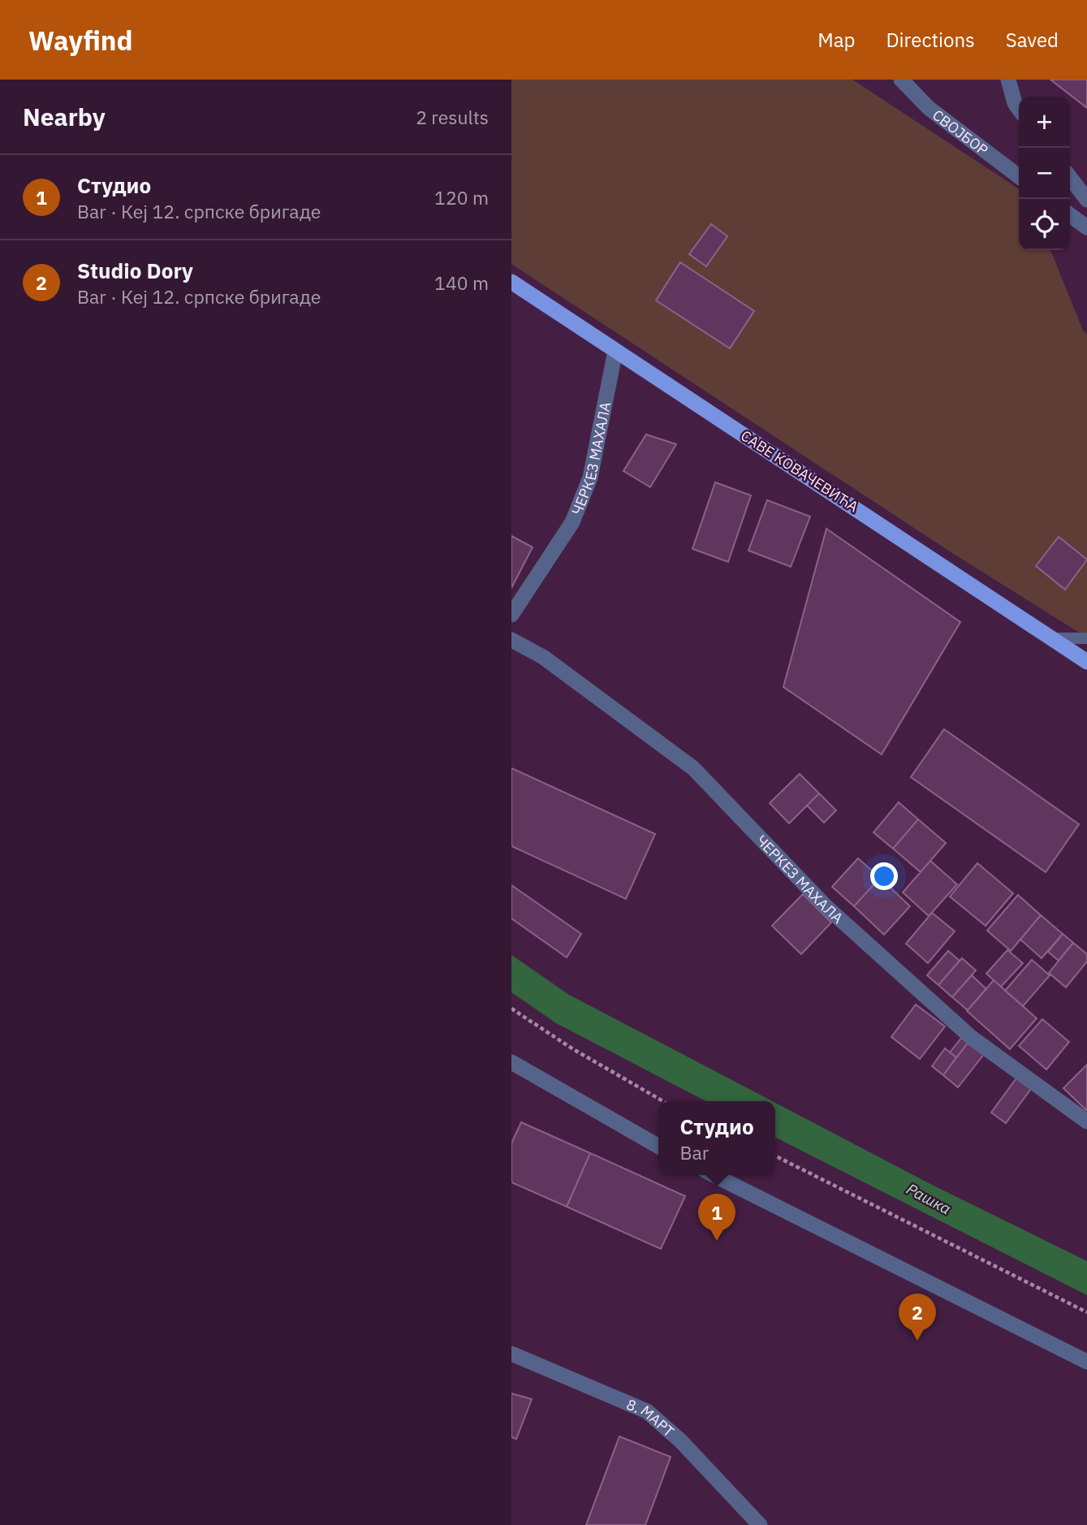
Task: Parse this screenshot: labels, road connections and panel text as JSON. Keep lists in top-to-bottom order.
{
  "streets": {
    "main road": ["САВЕ КОВАЧЕВИЋА"],
    "street": ["СВОЈБОР", "ЧЕРКЕЗ МАХАЛА", "8. МАРТ"]
  },
  "crossings": [
    ["ЧЕРКЕЗ МАХАЛА", "САВЕ КОВАЧЕВИЋА"]
  ],
  "water": ["Рашка"],
  "page": {
    "header": "Wayfind",
    "nav": ["Map", "Directions", "Saved"],
    "heading": ["Nearby", "2 results"],
    "map_buttons": ["+", "−"],
    "list": [
      {
        "mark": "1",
        "name": "Студио",
        "note": "Bar · Кеј 12. српске бригаде",
        "value": "120 m"
      },
      {
        "mark": "2",
        "name": "Studio Dory",
        "note": "Bar · Кеј 12. српске бригаде",
        "value": "140 m"
      }
    ],
    "popup": ["Студио", "Bar"],
    "pins": ["1", "2"]
  }
}
